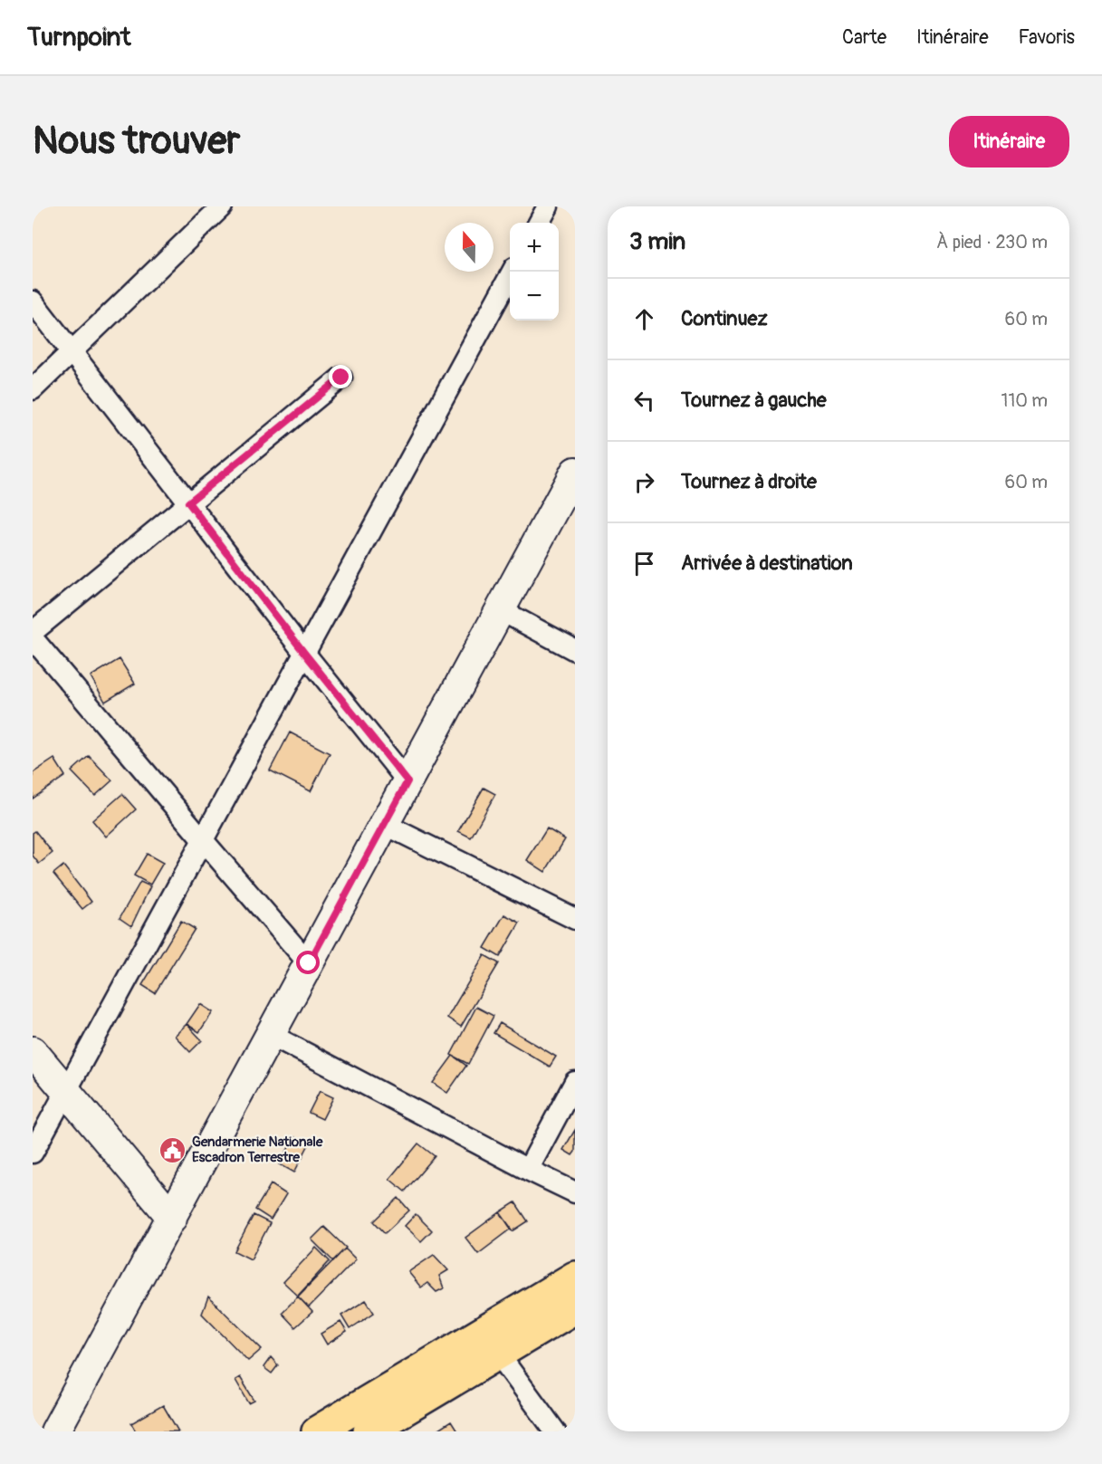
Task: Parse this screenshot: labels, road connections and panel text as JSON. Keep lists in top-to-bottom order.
{
  "places": {
    "public building": ["Gendarmerie Nationale Escadron Terrestre"]
  },
  "north": "top",
  "page": {
    "header": "Turnpoint",
    "nav": ["Carte", "Itinéraire", "Favoris"],
    "buttons": "Itinéraire",
    "title": "Nous trouver",
    "heading": ["3 min", "À pied · 230 m"],
    "map_buttons": ["+", "−"],
    "list": [
      ["Continuez", "60 m"],
      ["Tournez à gauche", "110 m"],
      ["Tournez à droite", "60 m"],
      "Arrivée à destination"
    ]
  }
}
